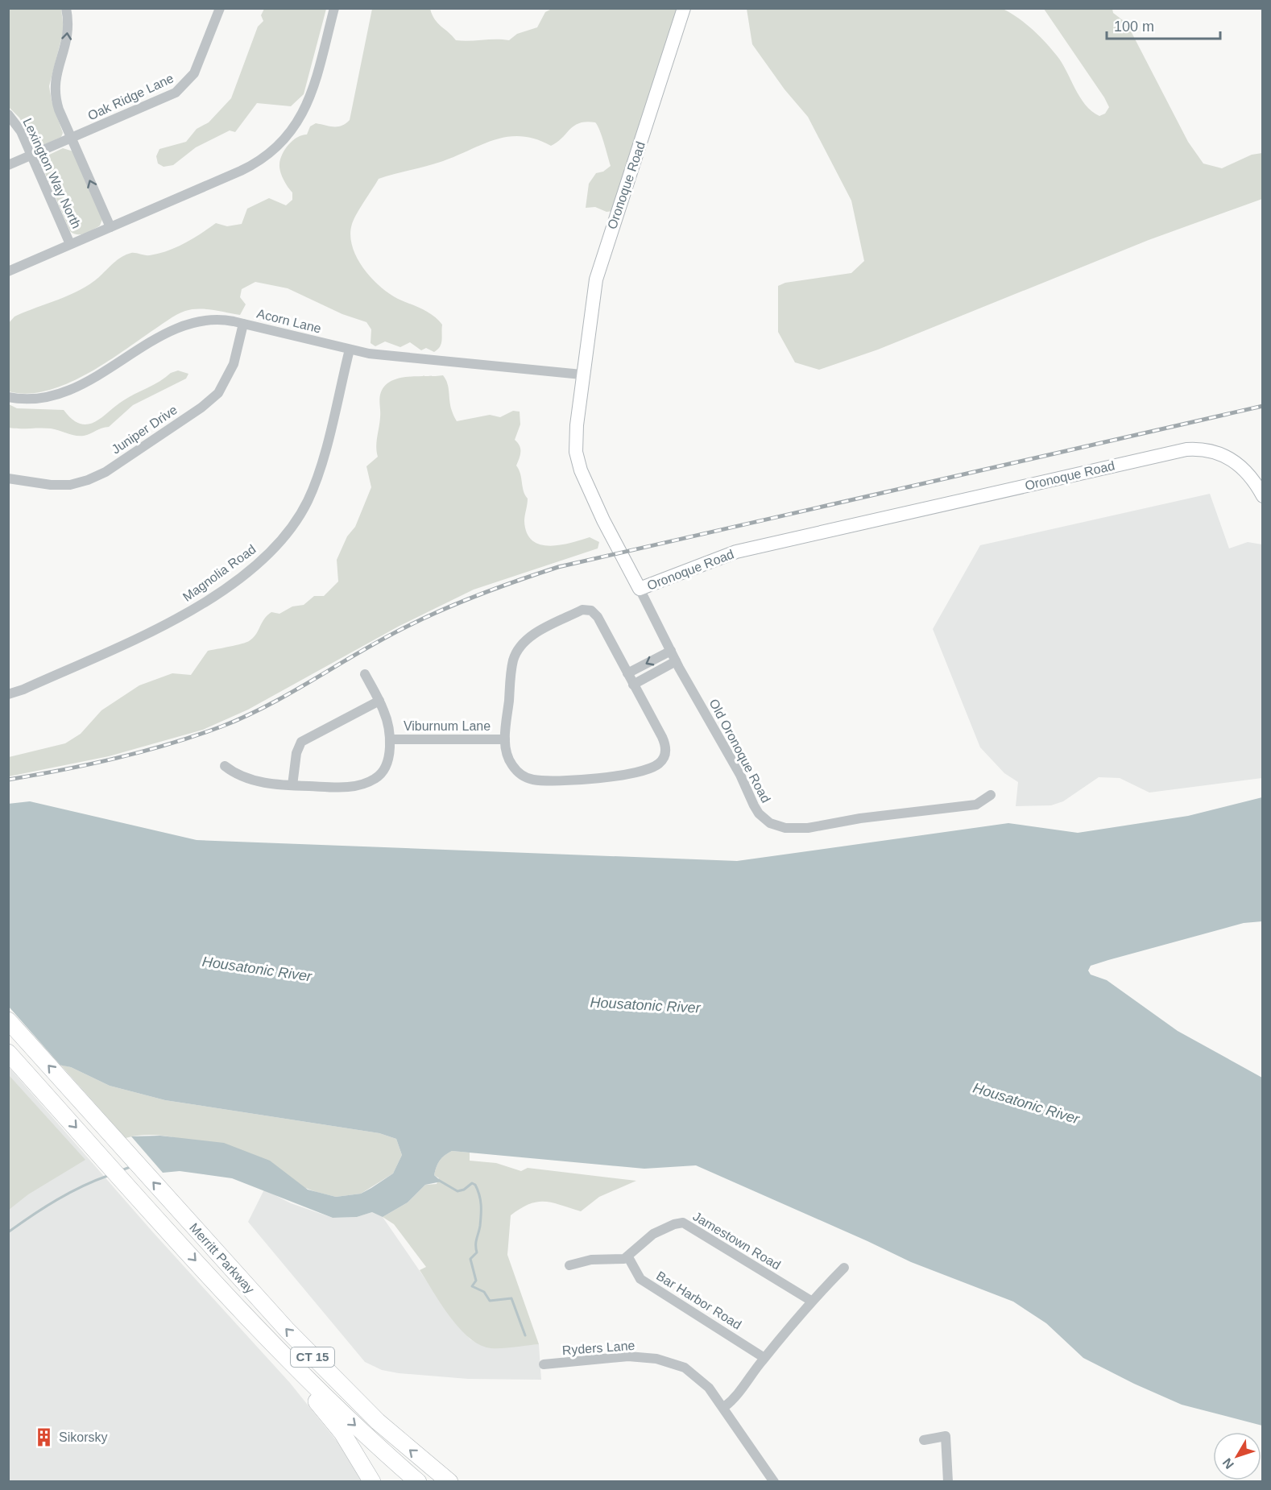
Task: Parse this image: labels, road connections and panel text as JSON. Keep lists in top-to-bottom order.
{
  "streets": {
    "highway": ["Merritt Parkway", "CT 15"],
    "street": [
      "Oak Ridge Lane",
      "Lexington Way North",
      "Oronoque Road",
      "Acorn Lane",
      "Juniper Drive",
      "Magnolia Road",
      "Viburnum Lane",
      "Old Oronoque Road",
      "Jamestown Road",
      "Bar Harbor Road",
      "Ryders Lane"
    ]
  },
  "crossings": [
    ["Oak Ridge Lane", "Lexington Way North"],
    ["Oronoque Road", "Acorn Lane"],
    ["Oronoque Road", "Old Oronoque Road"],
    ["Acorn Lane", "Juniper Drive"],
    ["Acorn Lane", "Magnolia Road"],
    ["Jamestown Road", "Bar Harbor Road"]
  ],
  "water": ["Housatonic River"],
  "places": {
    "building": ["Sikorsky"]
  },
  "scale_bar": "100 m",
  "north": "bottom left"
}
